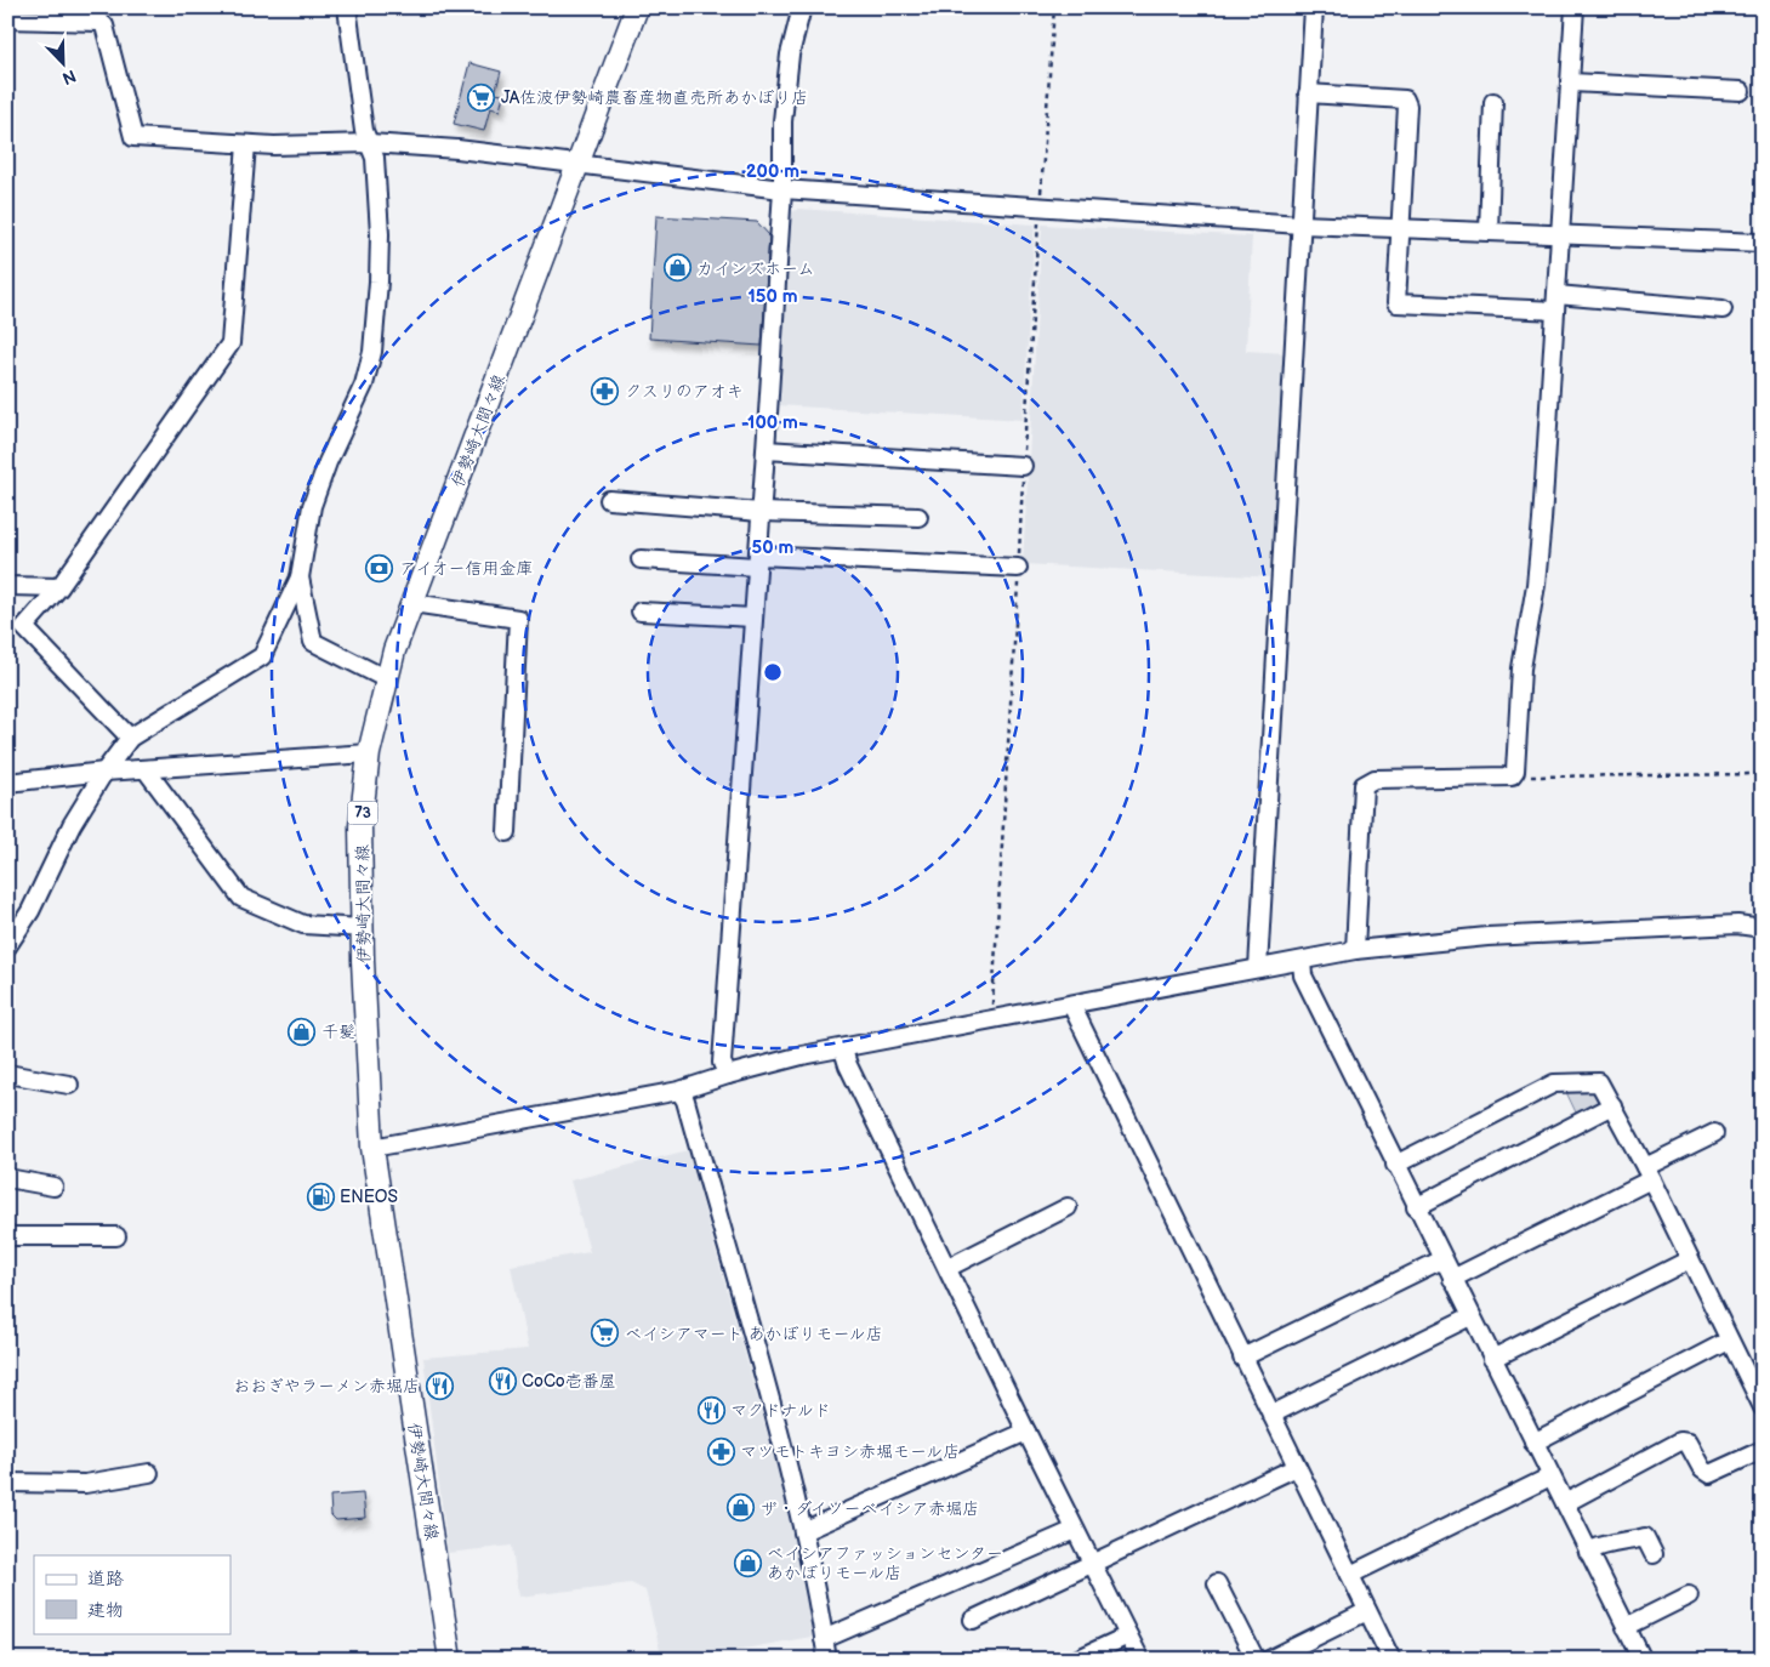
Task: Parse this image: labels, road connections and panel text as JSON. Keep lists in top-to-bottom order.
{
  "streets": {
    "main road": ["伊勢崎大間々線", "73"]
  },
  "places": {
    "supermarket": ["JA佐波伊勢崎農畜産物直売所あかぼり店", "ベイシアマート あかぼりモール店"],
    "shop": [
      "カインズホーム",
      "千髪",
      "ザ・ダイソーベイシア赤堀店",
      "ベイシアファッションセンター あかぼりモール店"
    ],
    "pharmacy": ["クスリのアオキ", "マツモトキヨシ赤堀モール店"],
    "bank": ["アイオー信用金庫"],
    "fuel station": ["ENEOS"],
    "restaurant": ["CoCo壱番屋", "おおぎやラーメン赤堀店", "マクドナルド"]
  },
  "legend": ["道路", "建物"],
  "north": "bottom right",
  "rings": [
    "200 m",
    "150 m",
    "100 m",
    "50 m"
  ]
}
